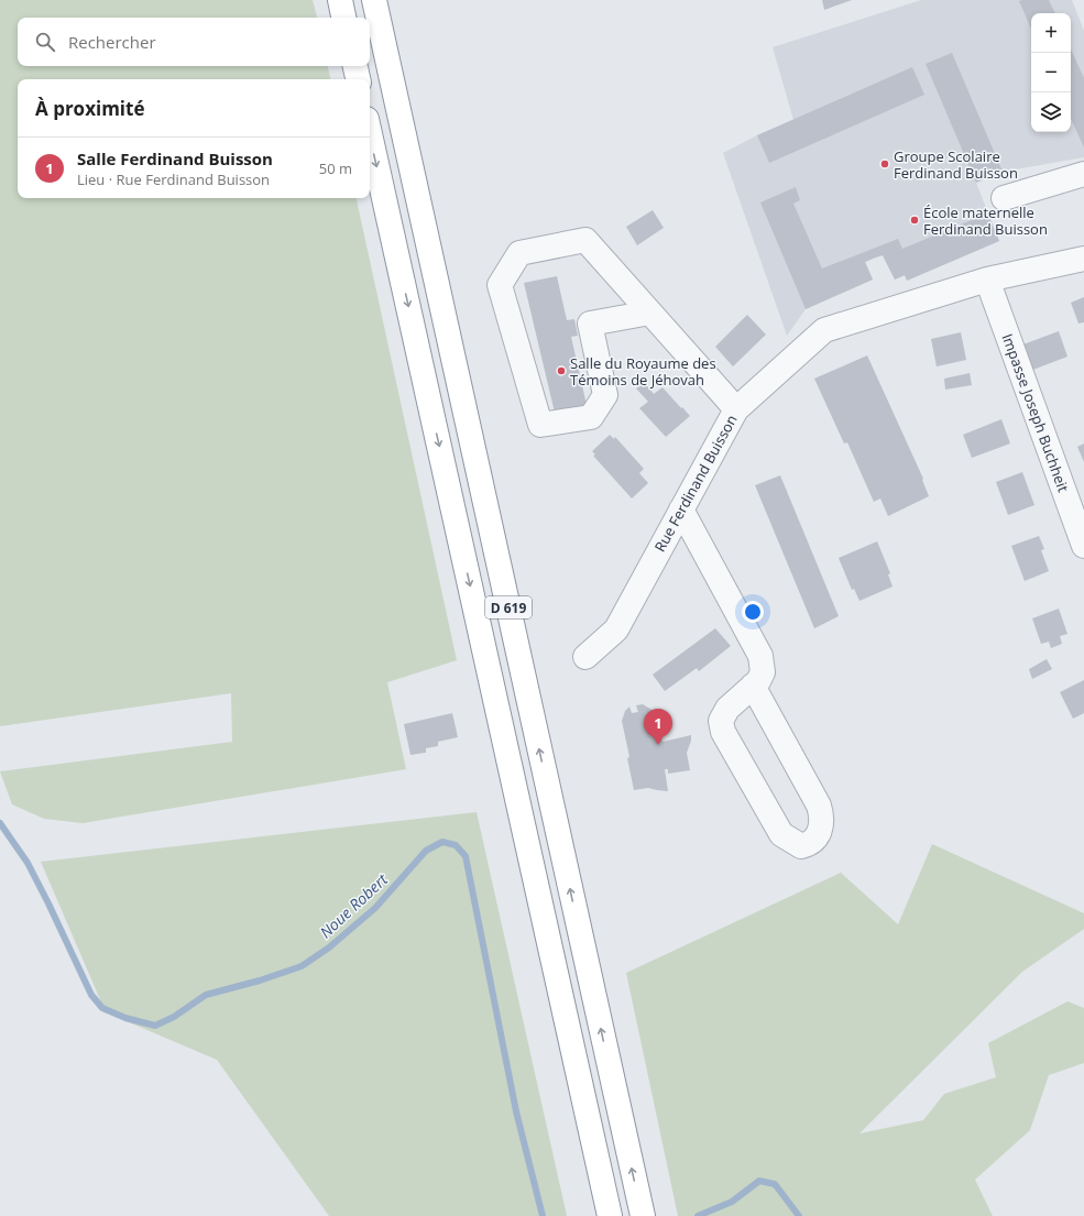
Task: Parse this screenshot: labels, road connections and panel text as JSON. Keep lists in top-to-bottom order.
{
  "streets": {
    "highway": ["D 619"],
    "street": ["Impasse Joseph Buchheit", "Rue Ferdinand Buisson"]
  },
  "crossings": [
    ["Impasse Joseph Buchheit", "Rue Ferdinand Buisson"]
  ],
  "water": ["Noue Robert"],
  "places": ["Groupe Scolaire Ferdinand Buisson", "École maternelle Ferdinand Buisson", "Salle du Royaume des Témoins de Jéhovah"],
  "page": {
    "map_buttons": ["+", "−"],
    "search": "Rechercher",
    "heading": "À proximité",
    "list": [
      {
        "mark": "1",
        "name": "Salle Ferdinand Buisson",
        "note": "Lieu · Rue Ferdinand Buisson",
        "value": "50 m"
      }
    ],
    "pins": "1"
  }
}
